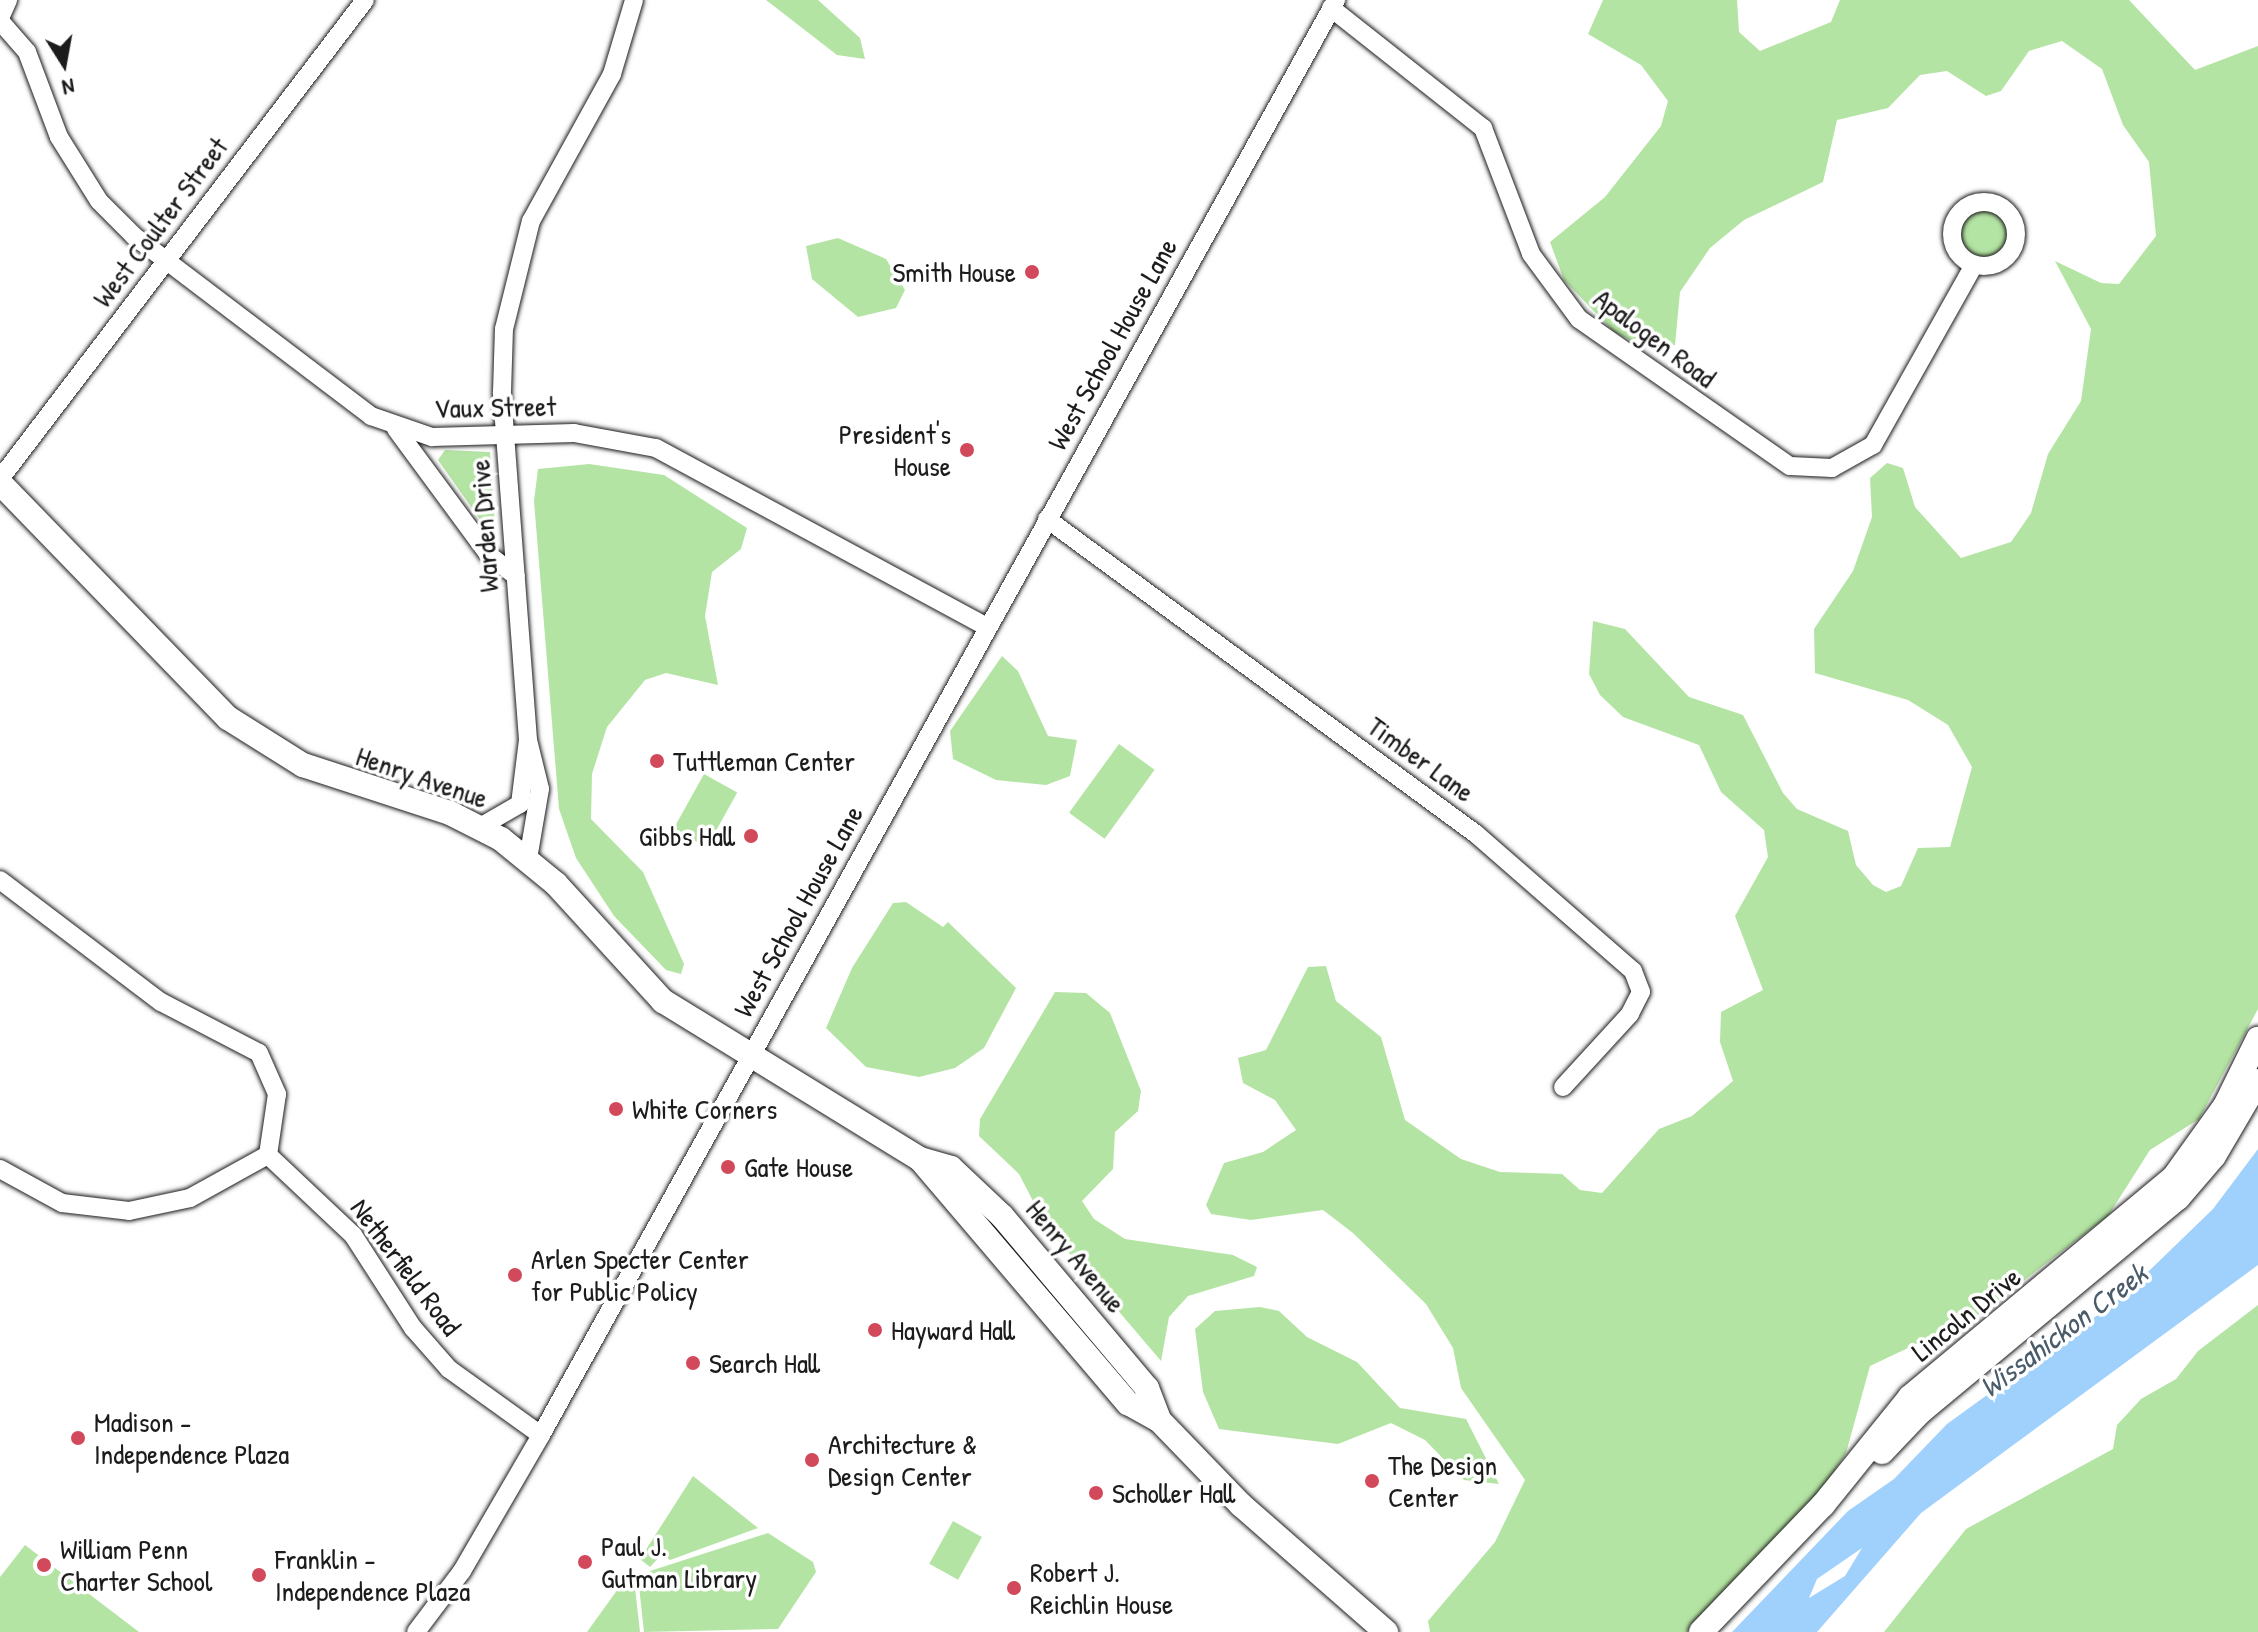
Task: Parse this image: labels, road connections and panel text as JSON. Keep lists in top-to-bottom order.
{
  "streets": {
    "main road": ["Henry Avenue", "Lincoln Drive"],
    "street": [
      "West Coulter Street",
      "Apalogen Road",
      "West School House Lane",
      "Vaux Street",
      "Warden Drive",
      "Timber Lane",
      "Netherfield Road"
    ]
  },
  "crossings": [
    ["West Coulter Street", "Vaux Street"],
    ["West Coulter Street", "Henry Avenue"],
    ["Apalogen Road", "West School House Lane"],
    ["West School House Lane", "Vaux Street"],
    ["West School House Lane", "Timber Lane"],
    ["West School House Lane", "Henry Avenue"],
    ["West School House Lane", "Netherfield Road"],
    ["Vaux Street", "Warden Drive"],
    ["Warden Drive", "Henry Avenue"]
  ],
  "water": ["Wissahickon Creek"],
  "places": [
    "Smith House",
    "President's House",
    "Tuttleman Center",
    "Gibbs Hall",
    "White Corners",
    "Gate House",
    "Arlen Specter Center for Public Policy",
    "Hayward Hall",
    "Search Hall",
    "Madison - Independence Plaza",
    "Architecture & Design Center",
    "The Design Center",
    "Scholler Hall",
    "Paul J. Gutman Library",
    "William Penn Charter School",
    "Franklin - Independence Plaza",
    "Robert J. Reichlin House"
  ],
  "north": "bottom"
}
